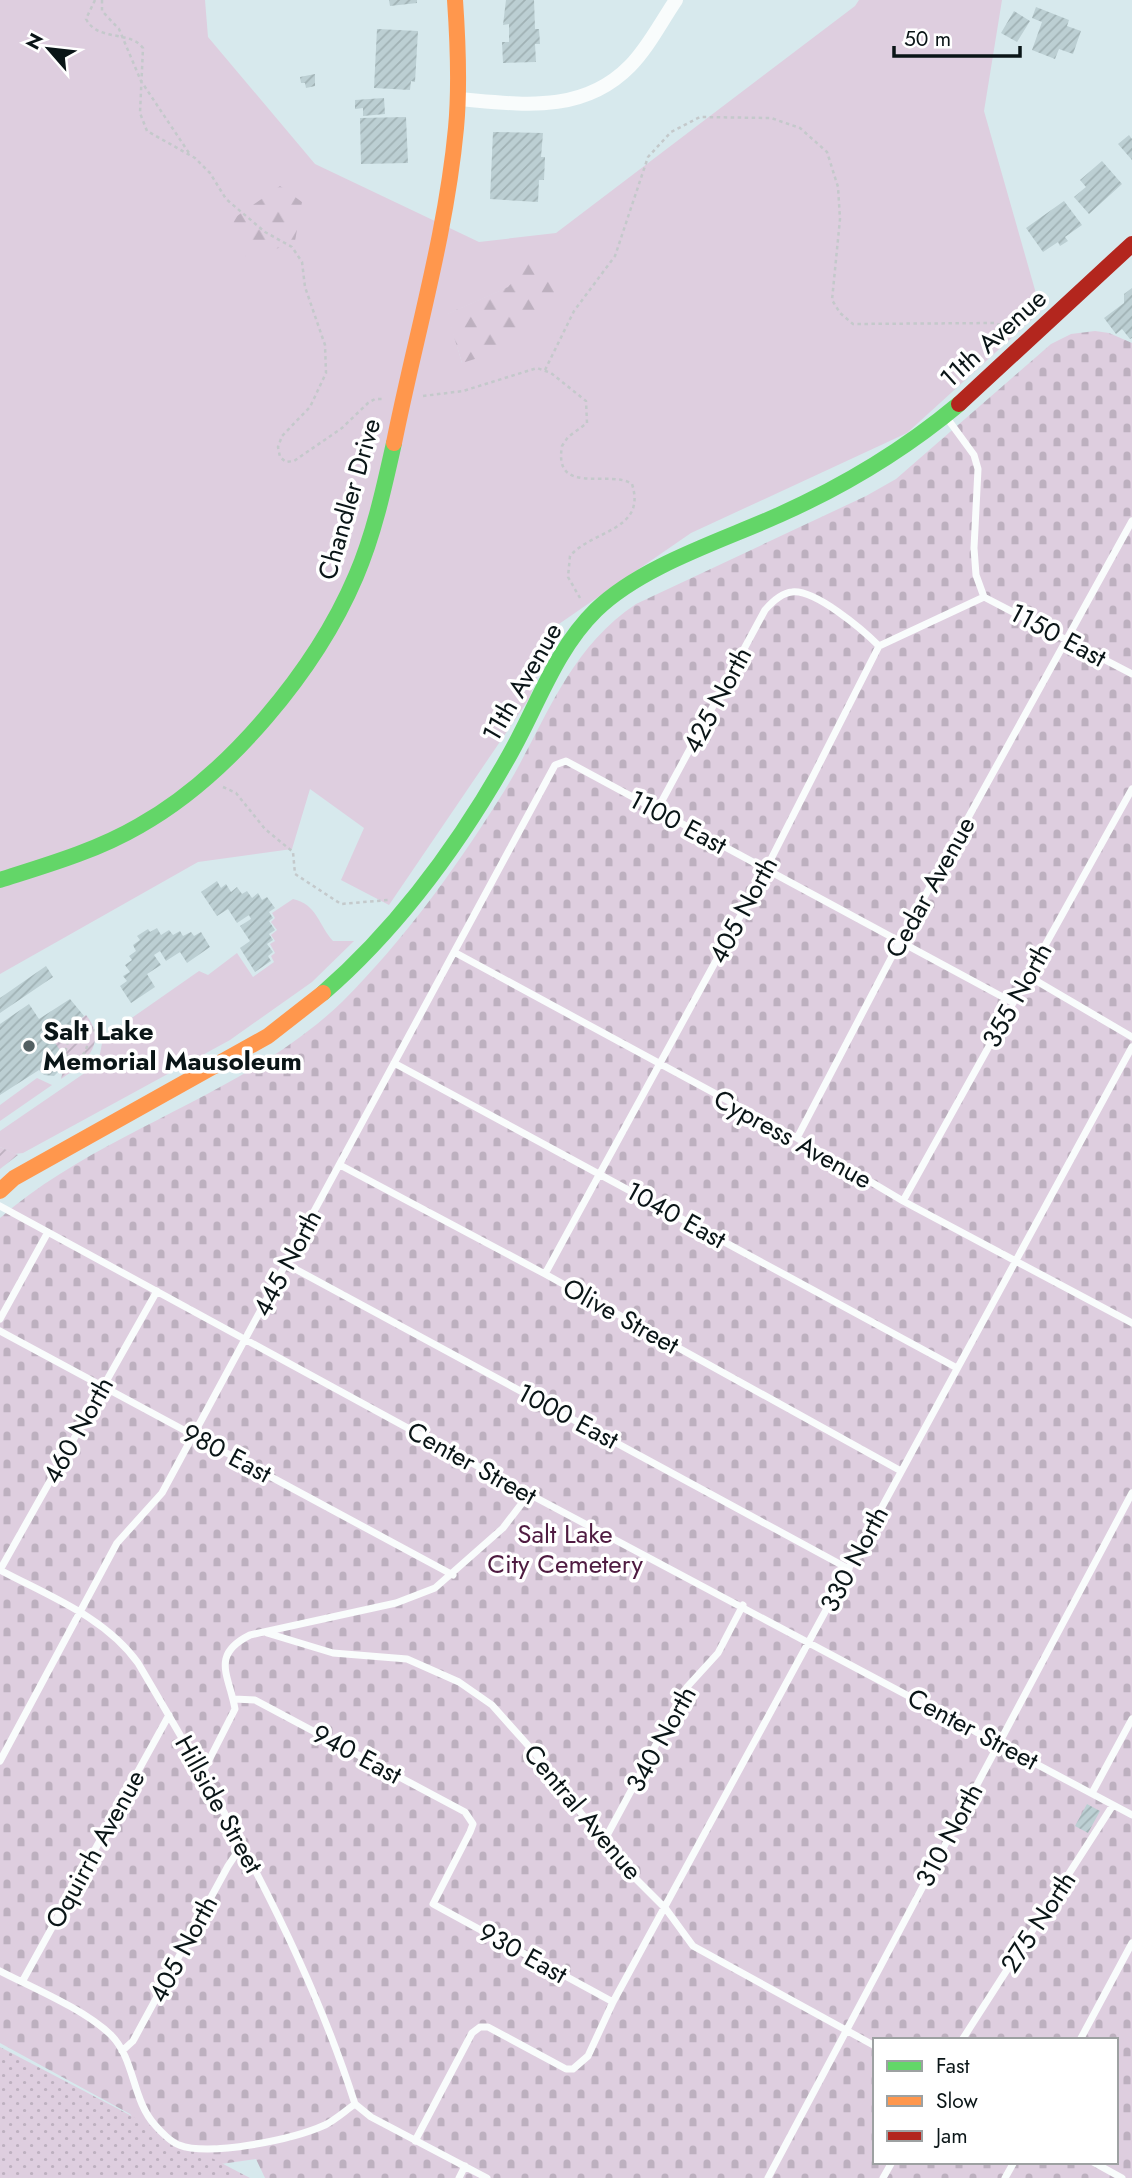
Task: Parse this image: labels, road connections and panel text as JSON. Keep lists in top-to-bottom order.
{
  "streets": {
    "street": ["11th Avenue", "Chandler Drive"],
    "lane": [
      "1150 East",
      "425 North",
      "1100 East",
      "Cedar Avenue",
      "405 North",
      "355 North",
      "Cypress Avenue",
      "1040 East",
      "445 North",
      "Olive Street",
      "1000 East",
      "460 North",
      "980 East",
      "Center Street",
      "330 North",
      "340 North",
      "940 East",
      "Hillside Street",
      "Central Avenue",
      "310 North",
      "Oquirrh Avenue",
      "275 North",
      "930 East"
    ]
  },
  "crossings": [
    ["1150 East", "Cedar Avenue"],
    ["425 North", "1100 East"],
    ["425 North", "405 North"],
    ["1100 East", "Cedar Avenue"],
    ["1100 East", "405 North"],
    ["1100 East", "355 North"],
    ["1100 East", "445 North"],
    ["Cedar Avenue", "Cypress Avenue"],
    ["405 North", "Cypress Avenue"],
    ["405 North", "1040 East"],
    ["405 North", "Olive Street"],
    ["405 North", "Hillside Street"],
    ["355 North", "Cypress Avenue"],
    ["Cypress Avenue", "445 North"],
    ["Cypress Avenue", "330 North"],
    ["1040 East", "445 North"],
    ["1040 East", "330 North"],
    ["445 North", "Olive Street"],
    ["445 North", "1000 East"],
    ["445 North", "980 East"],
    ["445 North", "Center Street"],
    ["445 North", "Hillside Street"],
    ["Olive Street", "330 North"],
    ["1000 East", "330 North"],
    ["460 North", "980 East"],
    ["460 North", "Center Street"],
    ["460 North", "Hillside Street"],
    ["Center Street", "330 North"],
    ["Center Street", "340 North"],
    ["Center Street", "310 North"],
    ["Center Street", "275 North"],
    ["330 North", "Central Avenue"],
    ["330 North", "930 East"],
    ["340 North", "Central Avenue"],
    ["940 East", "930 East"],
    ["Hillside Street", "Oquirrh Avenue"],
    ["Central Avenue", "310 North"]
  ],
  "parks": ["Salt Lake City Cemetery"],
  "places": ["Salt Lake Memorial Mausoleum"],
  "legend": ["Fast", "Slow", "Jam"],
  "scale_bar": "50 m",
  "north": "top left"
}
